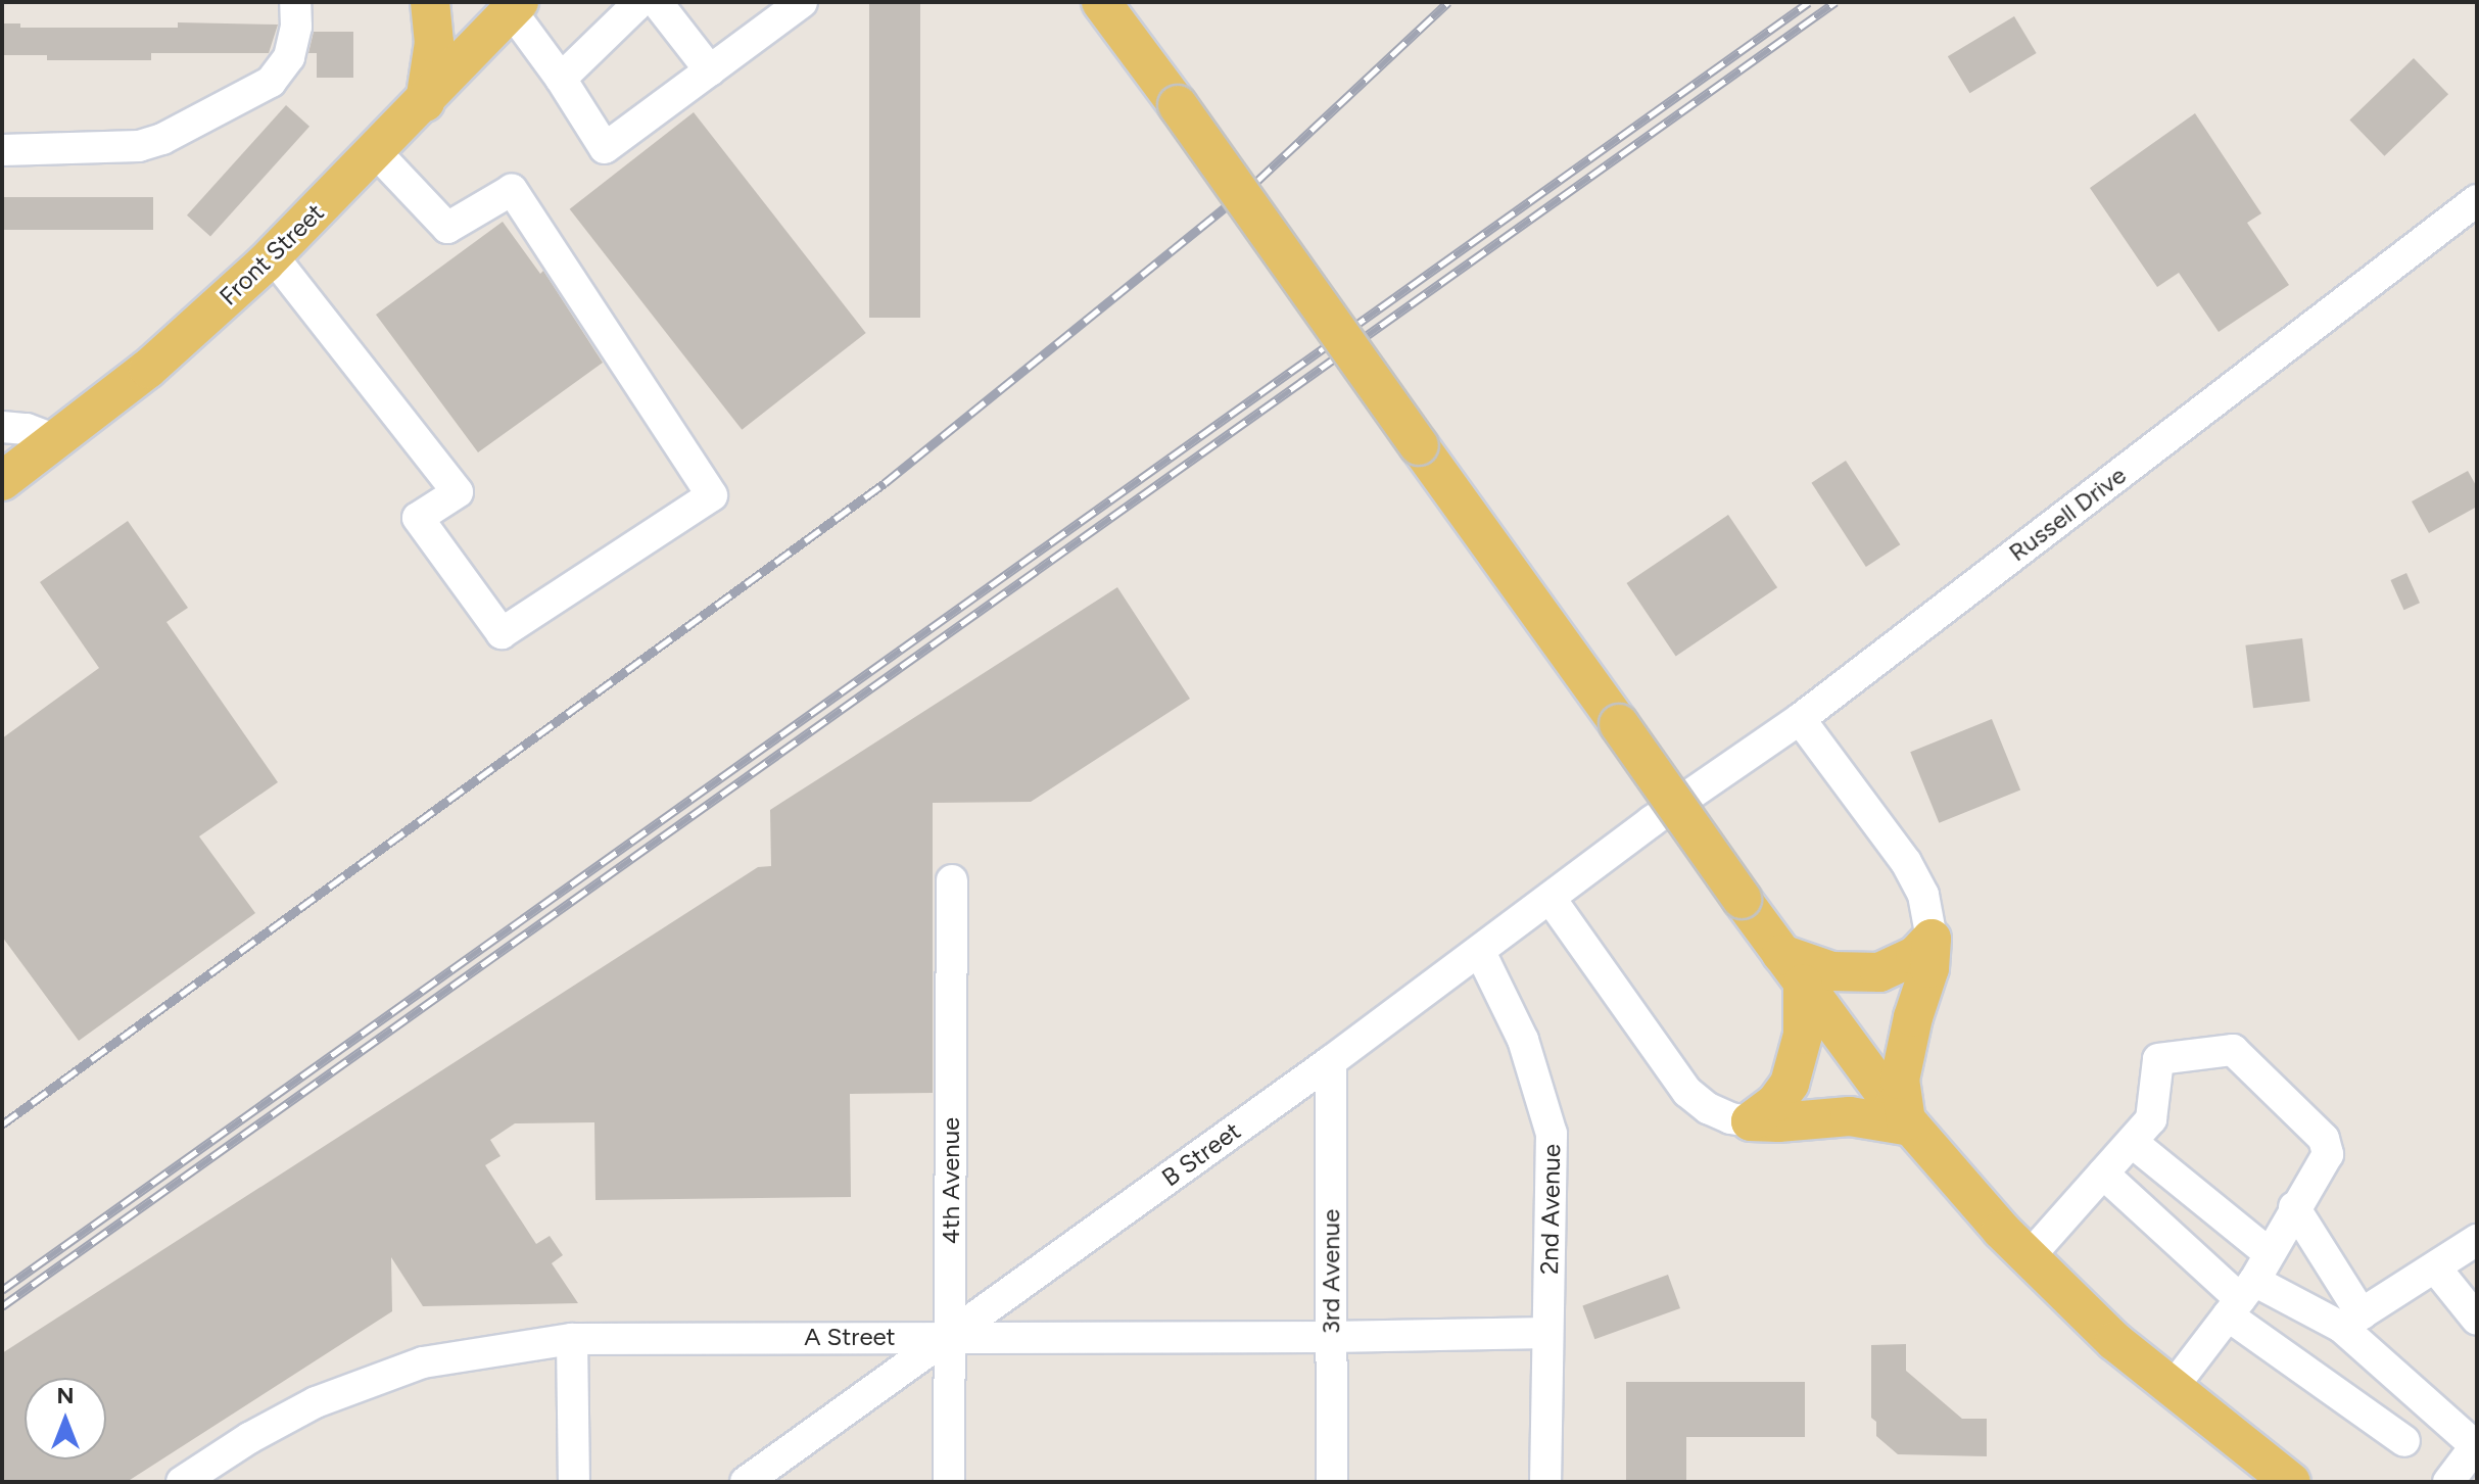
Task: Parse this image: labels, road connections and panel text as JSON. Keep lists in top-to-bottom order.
{
  "streets": {
    "main road": ["Front Street"],
    "street": [
      "Russell Drive",
      "B Street",
      "4th Avenue",
      "2nd Avenue",
      "3rd Avenue",
      "A Street"
    ]
  },
  "crossings": [
    ["Russell Drive", "B Street"],
    ["B Street", "4th Avenue"],
    ["B Street", "2nd Avenue"],
    ["B Street", "3rd Avenue"],
    ["B Street", "A Street"],
    ["4th Avenue", "A Street"],
    ["2nd Avenue", "A Street"],
    ["3rd Avenue", "A Street"]
  ],
  "north": "top"
}
